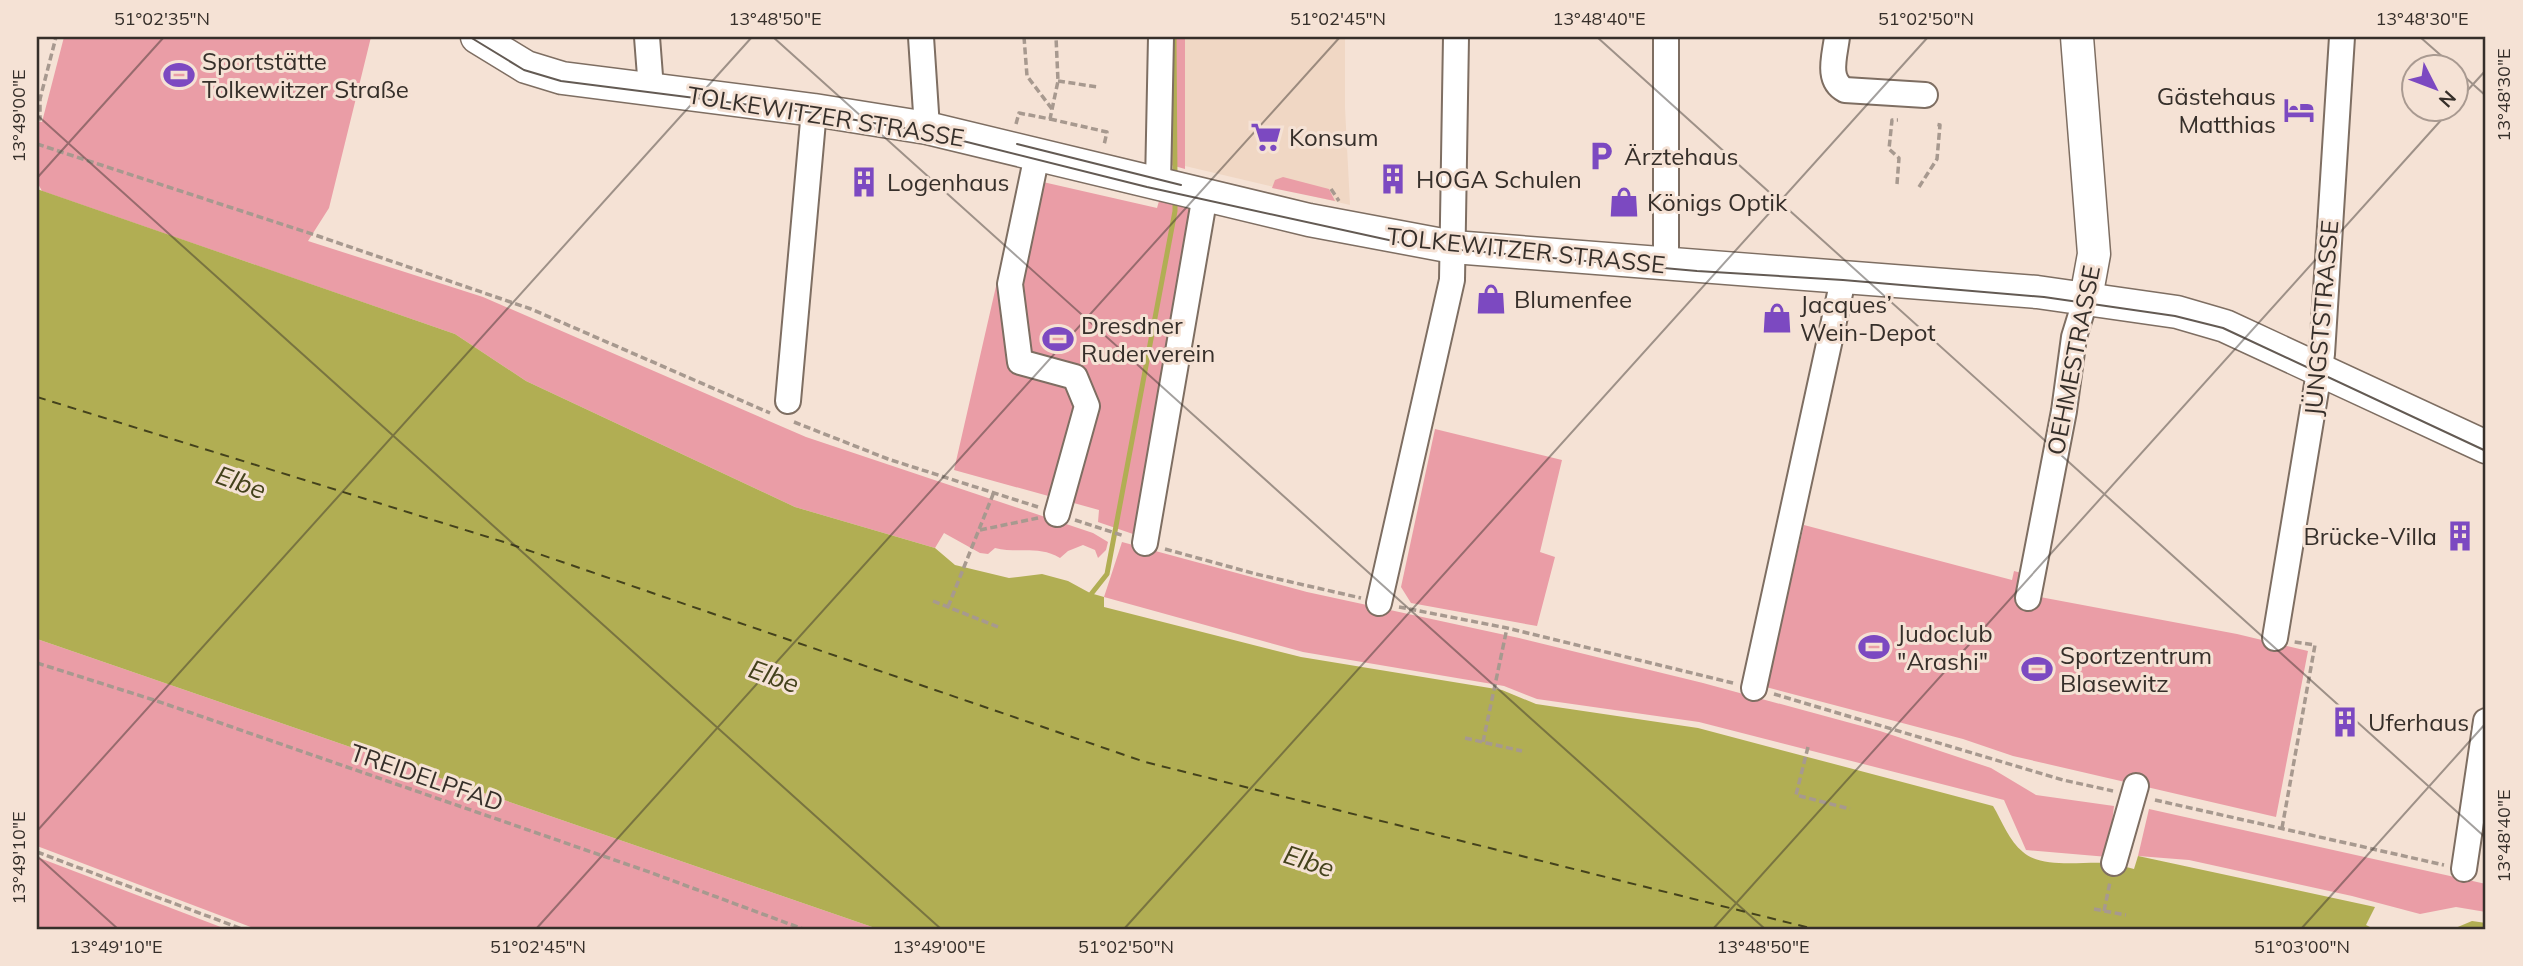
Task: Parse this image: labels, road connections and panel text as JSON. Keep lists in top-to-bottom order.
{
  "streets": {
    "main road": ["TOLKEWITZER STRASSE", "OEHMESTRASSE"],
    "street": ["JÜNGSTSTRASSE"],
    "path": ["TREIDELPFAD"]
  },
  "crossings": [
    ["TOLKEWITZER STRASSE", "JÜNGSTSTRASSE"],
    ["TOLKEWITZER STRASSE", "OEHMESTRASSE"]
  ],
  "water": ["Elbe"],
  "places": {
    "sports": [
      "Sportstätte Tolkewitzer Straße",
      "Dresdner Ruderverein",
      "Judoclub \"Arashi\"",
      "Sportzentrum Blasewitz"
    ],
    "hotel": ["Gästehaus Matthias"],
    "supermarket": ["Konsum"],
    "parking": ["Ärztehaus"],
    "building": [
      "HOGA Schulen",
      "Logenhaus",
      "Brücke-Villa",
      "Uferhaus"
    ],
    "shop": ["Königs Optik", "Blumenfee", "Jacques’ Wein-Depot"]
  },
  "north": "bottom right",
  "coordinates": [
    "51°02'35\"N",
    "13°48'50\"E",
    "51°02'45\"N",
    "13°48'40\"E",
    "51°02'50\"N",
    "13°48'30\"E",
    "13°49'00\"E",
    "13°49'10\"E",
    "51°03'00\"N"
  ]
}
